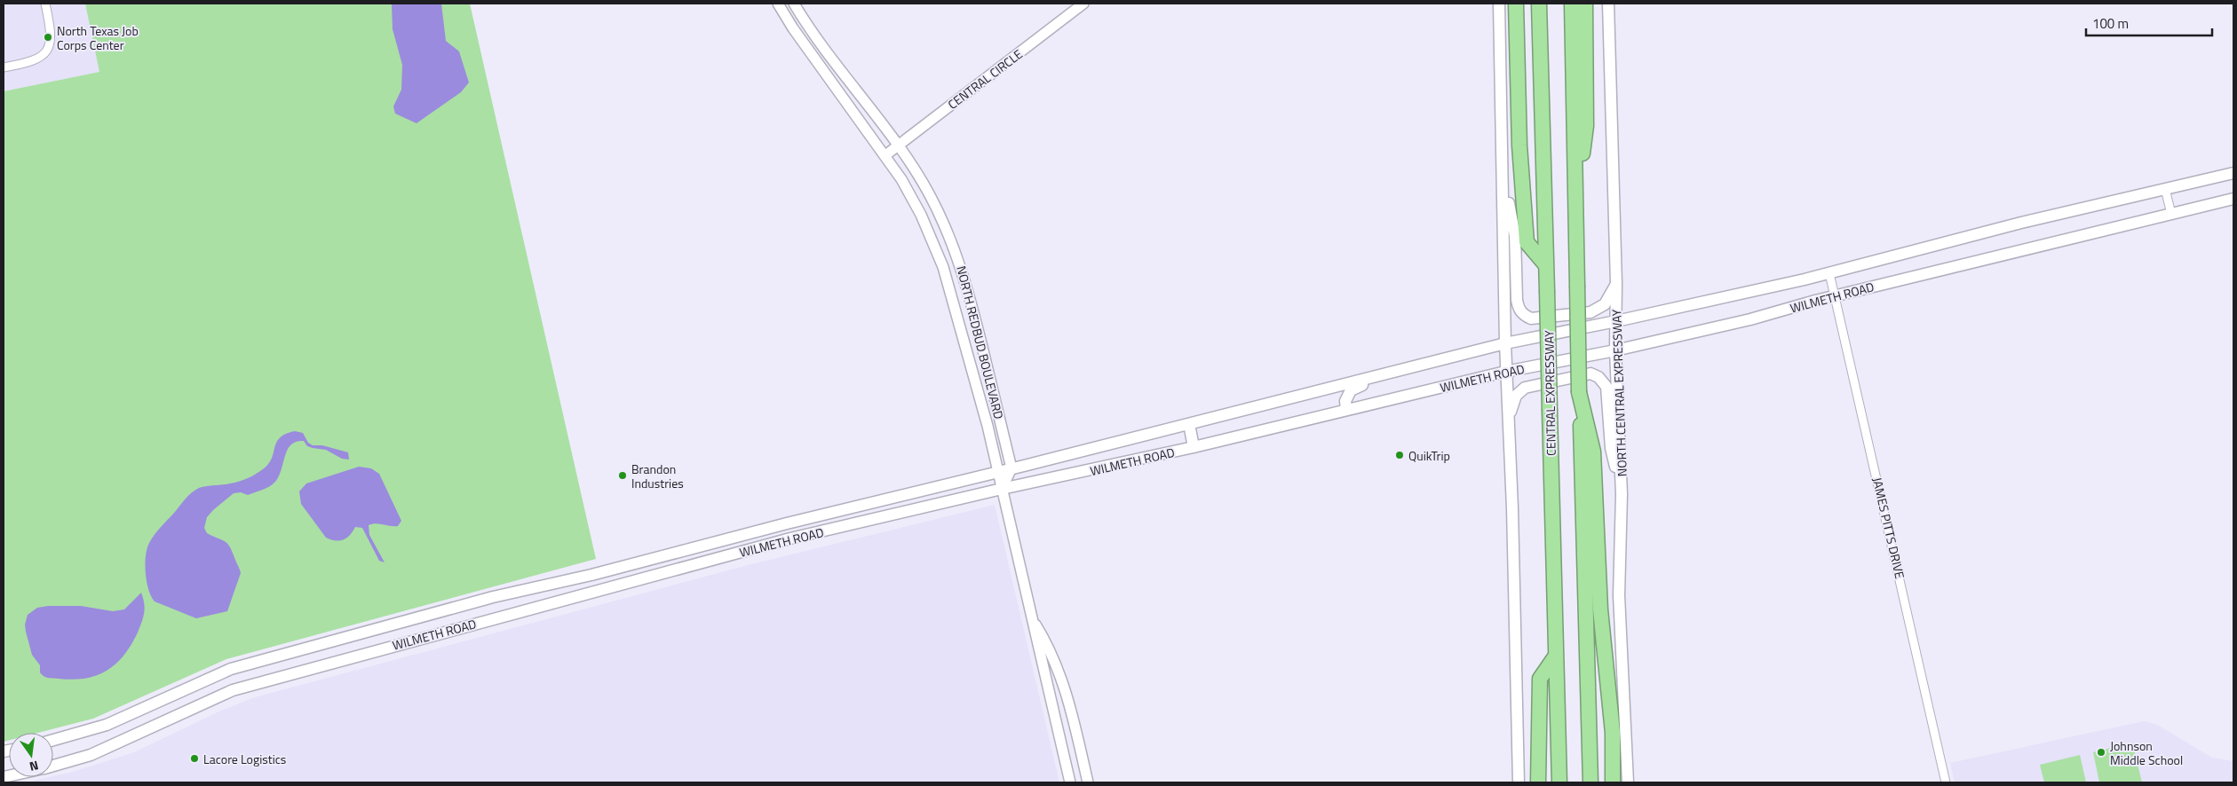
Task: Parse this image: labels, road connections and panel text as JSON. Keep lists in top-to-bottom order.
{
  "streets": {
    "highway": ["CENTRAL EXPRESSWAY"],
    "main road": ["WILMETH ROAD", "NORTH CENTRAL EXPRESSWAY"],
    "street": ["CENTRAL CIRCLE", "NORTH REDBUD BOULEVARD", "JAMES PITTS DRIVE"]
  },
  "crossings": [
    ["CENTRAL CIRCLE", "NORTH REDBUD BOULEVARD"],
    ["WILMETH ROAD", "NORTH REDBUD BOULEVARD"],
    ["WILMETH ROAD", "NORTH CENTRAL EXPRESSWAY"],
    ["WILMETH ROAD", "JAMES PITTS DRIVE"]
  ],
  "places": [
    "North Texas Job Corps Center",
    "QuikTrip",
    "Brandon Industries",
    "Johnson Middle School",
    "Lacore Logistics"
  ],
  "scale_bar": "100 m",
  "north": "bottom"
}
